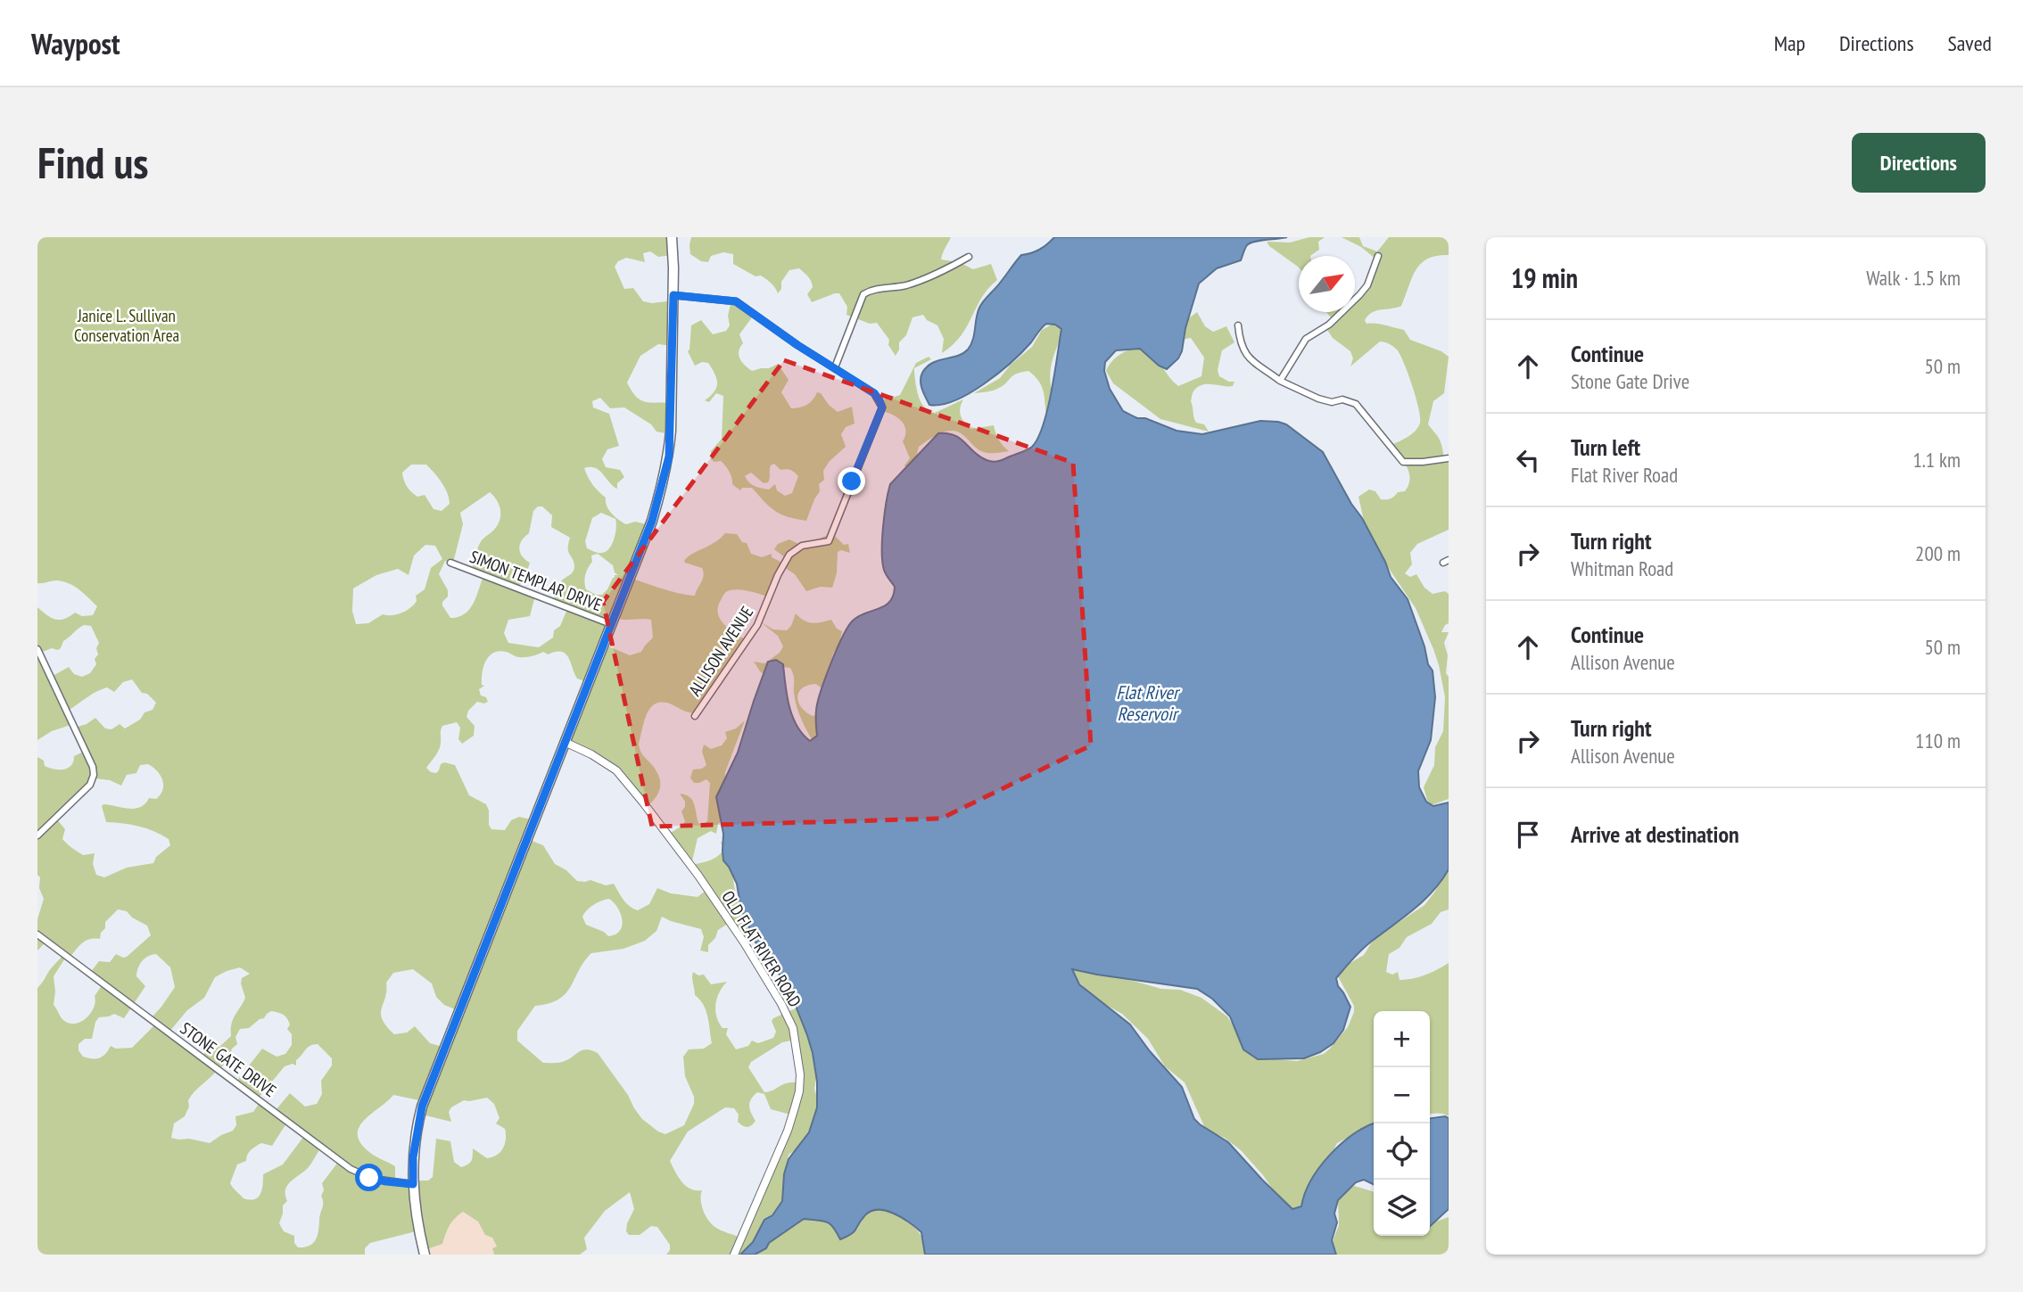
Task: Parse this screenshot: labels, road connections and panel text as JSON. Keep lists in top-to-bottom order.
{
  "streets": {
    "street": [
      "SIMON TEMPLAR DRIVE",
      "ALLISON AVENUE",
      "OLD FLAT RIVER ROAD",
      "STONE GATE DRIVE"
    ]
  },
  "water": ["Flat River Reservoir"],
  "parks": ["Janice L. Sullivan Conservation Area"],
  "north": "top right",
  "page": {
    "header": "Waypost",
    "nav": ["Map", "Directions", "Saved"],
    "buttons": "Directions",
    "title": "Find us",
    "heading": ["19 min", "Walk · 1.5 km"],
    "list": [
      ["Continue", "Stone Gate Drive", "50 m"],
      ["Turn left", "Flat River Road", "1.1 km"],
      ["Turn right", "Whitman Road", "200 m"],
      ["Continue", "Allison Avenue", "50 m"],
      ["Turn right", "Allison Avenue", "110 m"],
      "Arrive at destination"
    ],
    "map_buttons": ["+", "−"]
  }
}
